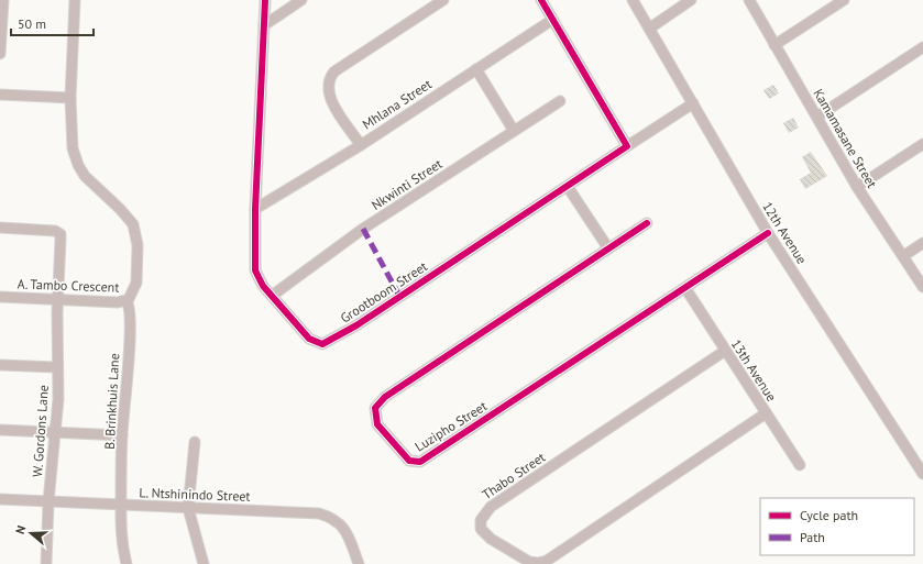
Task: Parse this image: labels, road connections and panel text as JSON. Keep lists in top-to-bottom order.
{
  "streets": {
    "street": [
      "Mhlana Street",
      "Kamamasane Street",
      "Nkwinti Street",
      "12th Avenue",
      "A. Tambo Crescent",
      "Grootboom Street",
      "13th Avenue",
      "B. Brinkhuis Lane",
      "Luzipho Street",
      "W. Gordons Lane",
      "Thabo Street",
      "L. Ntshinindo Street"
    ]
  },
  "crossings": [
    ["Mhlana Street", "Grootboom Street"],
    ["Nkwinti Street", "Grootboom Street"],
    ["12th Avenue", "Grootboom Street"],
    ["12th Avenue", "Luzipho Street"],
    ["A. Tambo Crescent", "B. Brinkhuis Lane"],
    ["A. Tambo Crescent", "W. Gordons Lane"],
    ["13th Avenue", "Luzipho Street"],
    ["13th Avenue", "Thabo Street"],
    ["B. Brinkhuis Lane", "L. Ntshinindo Street"],
    ["W. Gordons Lane", "L. Ntshinindo Street"]
  ],
  "legend": ["Cycle path", "Path"],
  "scale_bar": "50 m",
  "north": "left"
}
